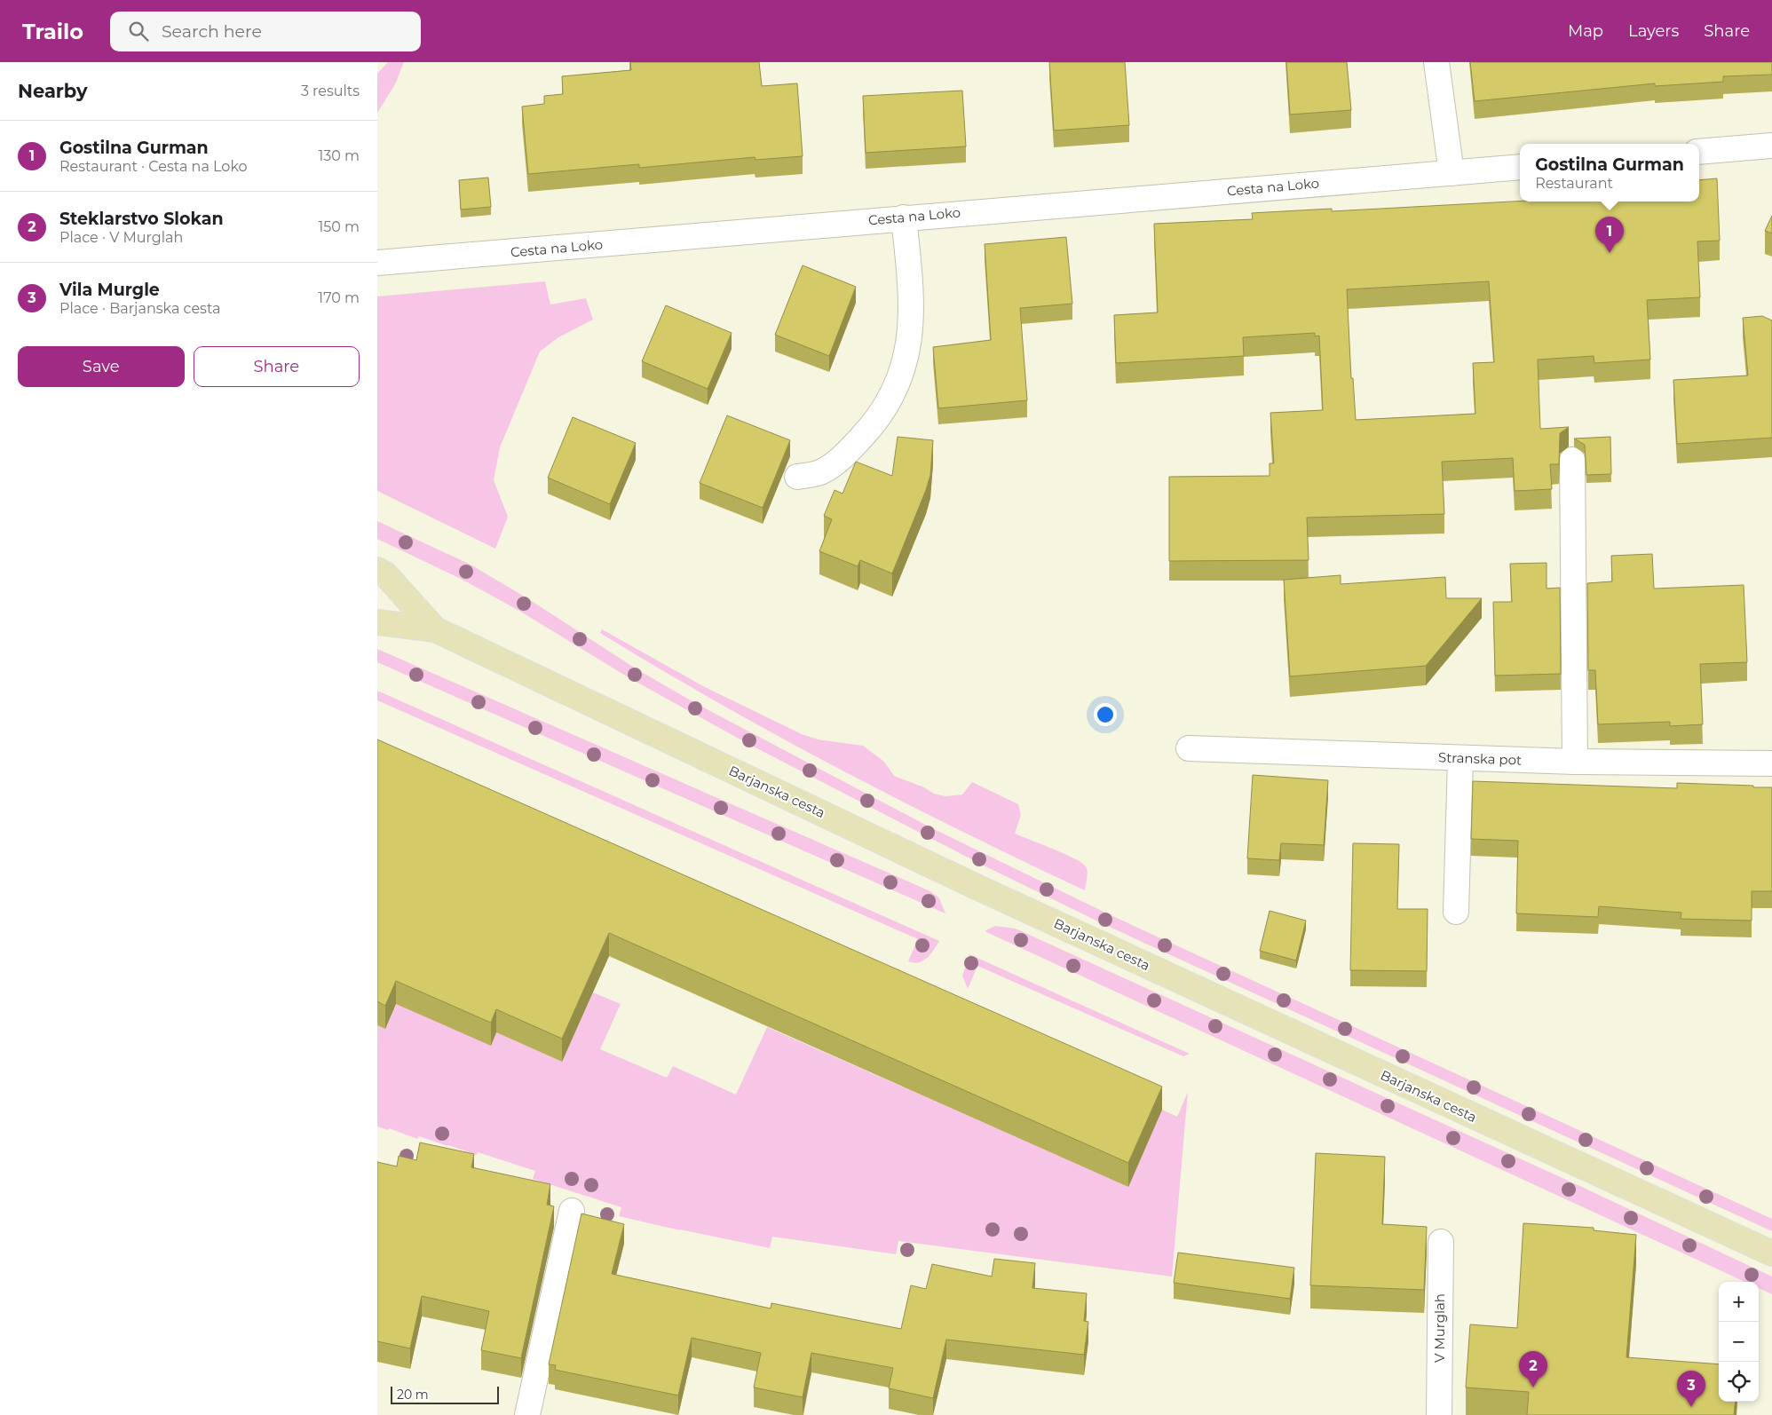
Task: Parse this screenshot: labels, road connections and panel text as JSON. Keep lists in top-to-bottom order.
{
  "streets": {
    "main road": ["Barjanska cesta"],
    "street": ["Cesta na Loko", "Stranska pot", "V Murglah"]
  },
  "scale_bar": "20 m",
  "page": {
    "header": "Trailo",
    "search": "Search here",
    "nav": ["Map", "Layers", "Share"],
    "heading": ["Nearby", "3 results"],
    "list": [
      {
        "mark": "1",
        "name": "Gostilna Gurman",
        "note": "Restaurant · Cesta na Loko",
        "value": "130 m"
      },
      {
        "mark": "2",
        "name": "Steklarstvo Slokan",
        "note": "Place · V Murglah",
        "value": "150 m"
      },
      {
        "mark": "3",
        "name": "Vila Murgle",
        "note": "Place · Barjanska cesta",
        "value": "170 m"
      }
    ],
    "popup": ["Gostilna Gurman", "Restaurant"],
    "pins": ["1", "2", "3"],
    "buttons": ["Save", "Share"],
    "map_buttons": ["+", "−"],
    "scale": "20 m"
  }
}
